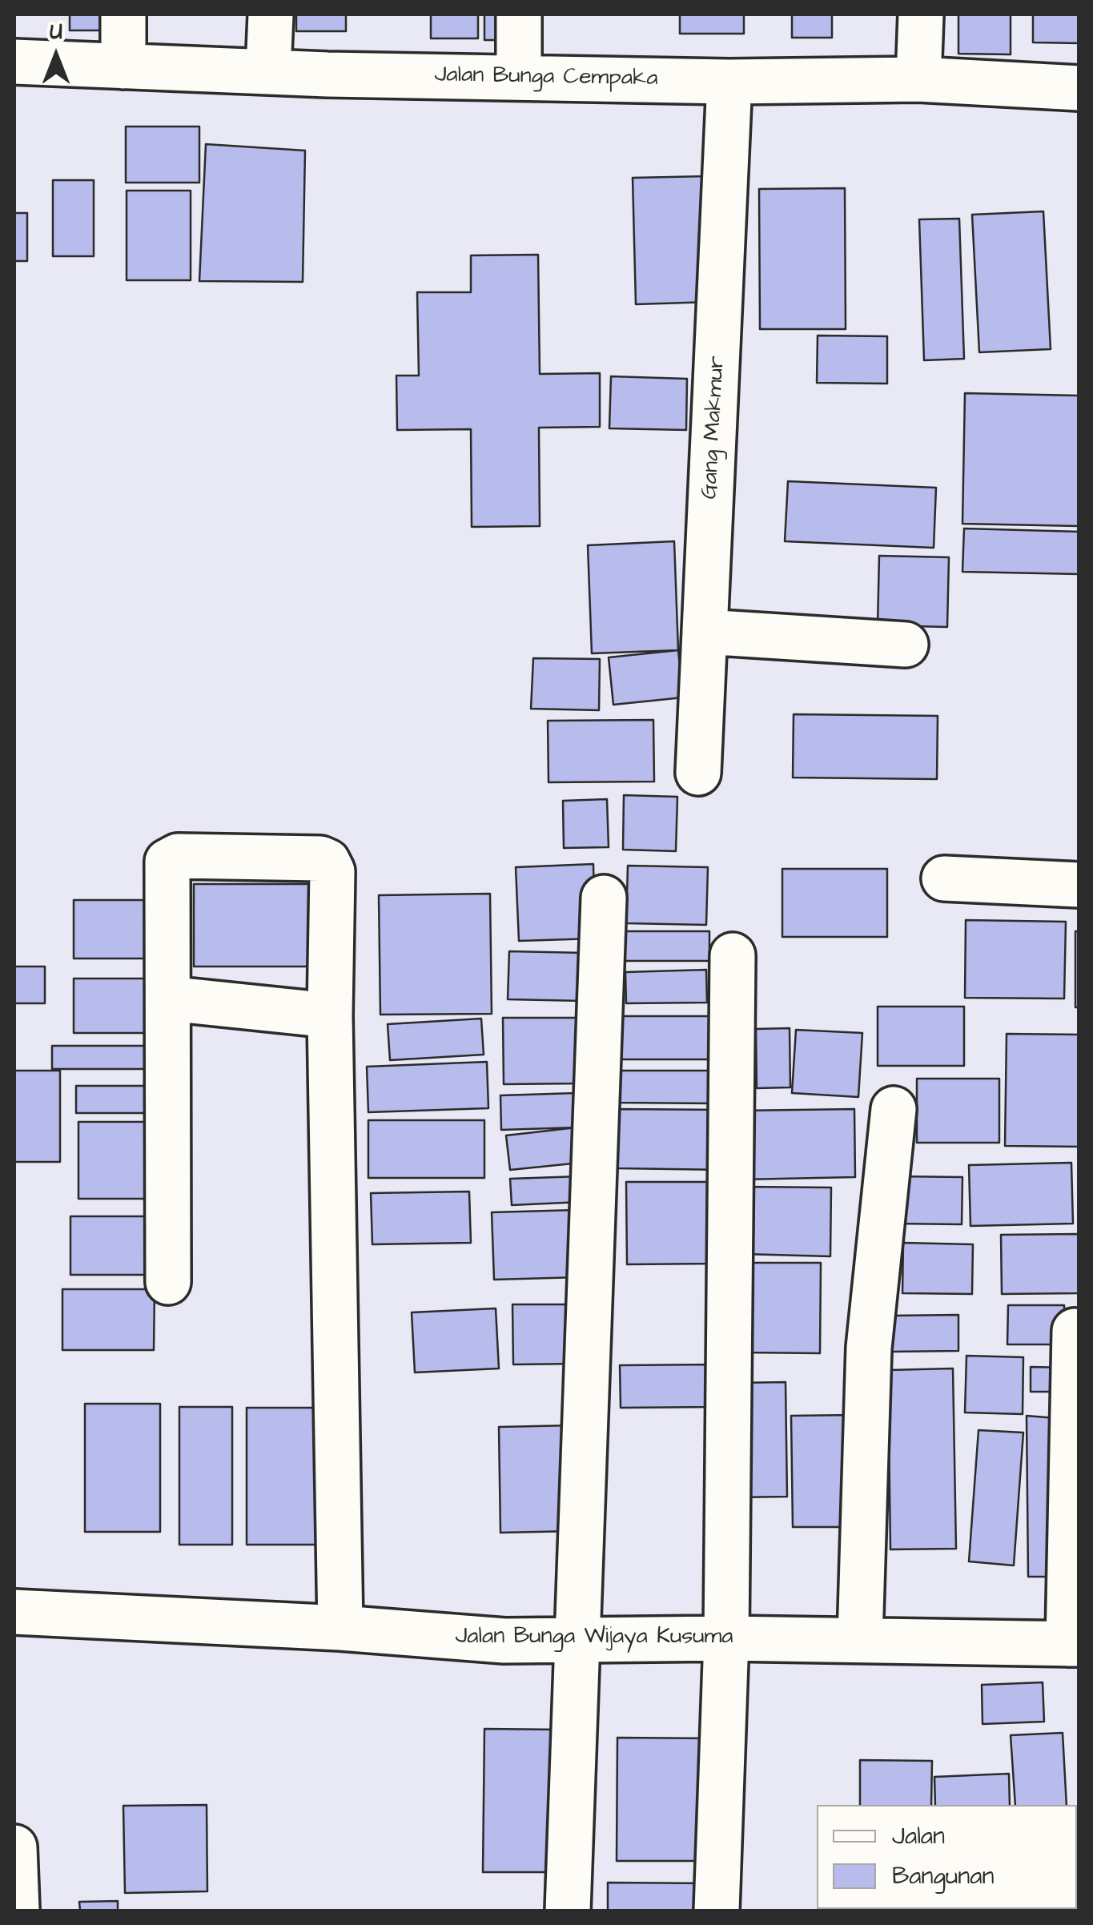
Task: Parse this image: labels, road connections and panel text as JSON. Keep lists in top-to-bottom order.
{
  "streets": {
    "street": ["Jalan Bunga Cempaka", "Gang Makmur", "Jalan Bunga Wijaya Kusuma"]
  },
  "crossings": [
    ["Jalan Bunga Cempaka", "Gang Makmur"]
  ],
  "legend": ["Jalan", "Bangunan"],
  "north": "top"
}
